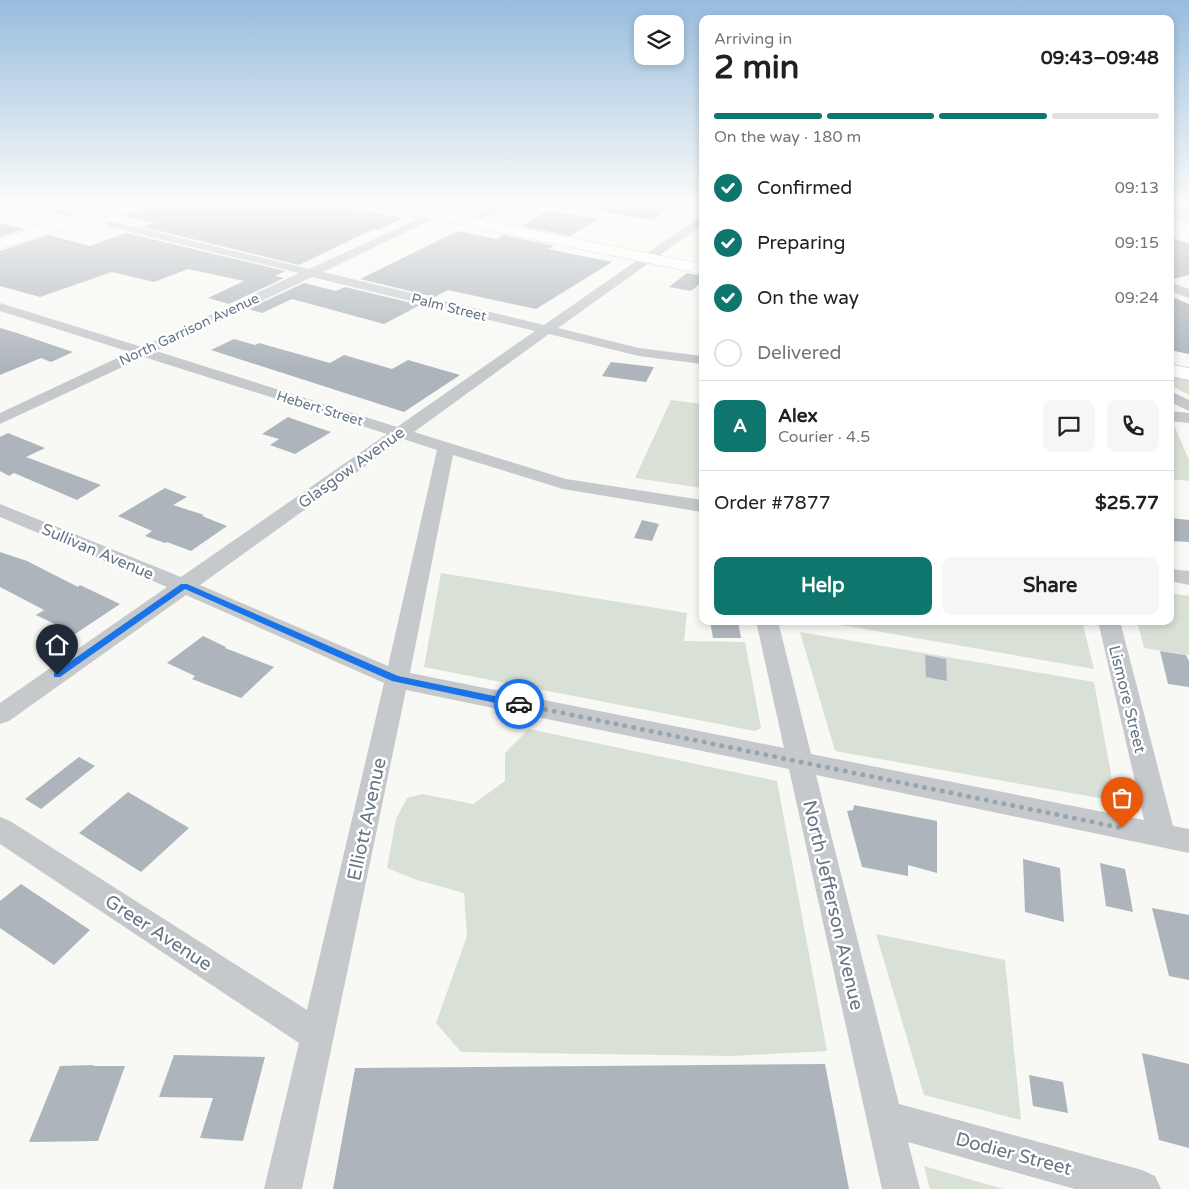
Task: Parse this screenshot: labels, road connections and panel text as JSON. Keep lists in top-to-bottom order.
{
  "streets": {
    "street": [
      "Palm Street",
      "North Garrison Avenue",
      "Hebert Street",
      "Glasgow Avenue",
      "Sullivan Avenue",
      "Lismore Street",
      "Elliott Avenue",
      "North Jefferson Avenue",
      "Greer Avenue",
      "Dodier Street"
    ]
  },
  "crossings": [
    ["Palm Street", "North Garrison Avenue"],
    ["Palm Street", "Glasgow Avenue"],
    ["North Garrison Avenue", "Hebert Street"],
    ["Hebert Street", "Glasgow Avenue"],
    ["Hebert Street", "Elliott Avenue"],
    ["Glasgow Avenue", "Sullivan Avenue"],
    ["Sullivan Avenue", "Lismore Street"],
    ["Sullivan Avenue", "Elliott Avenue"],
    ["Sullivan Avenue", "North Jefferson Avenue"],
    ["Elliott Avenue", "Greer Avenue"],
    ["North Jefferson Avenue", "Dodier Street"]
  ],
  "page": {
    "heading": ["2 min", "Arriving in", "09:43–09:48"],
    "panel": [
      "Alex",
      "Courier · 4.5",
      "Order #7877",
      "$25.77"
    ],
    "bar": "On the way · 180 m",
    "list": [
      ["Confirmed", "09:13"],
      ["Preparing", "09:15"],
      ["On the way", "09:24"],
      "Delivered"
    ],
    "round": "A",
    "buttons": ["Help", "Share"]
  }
}
